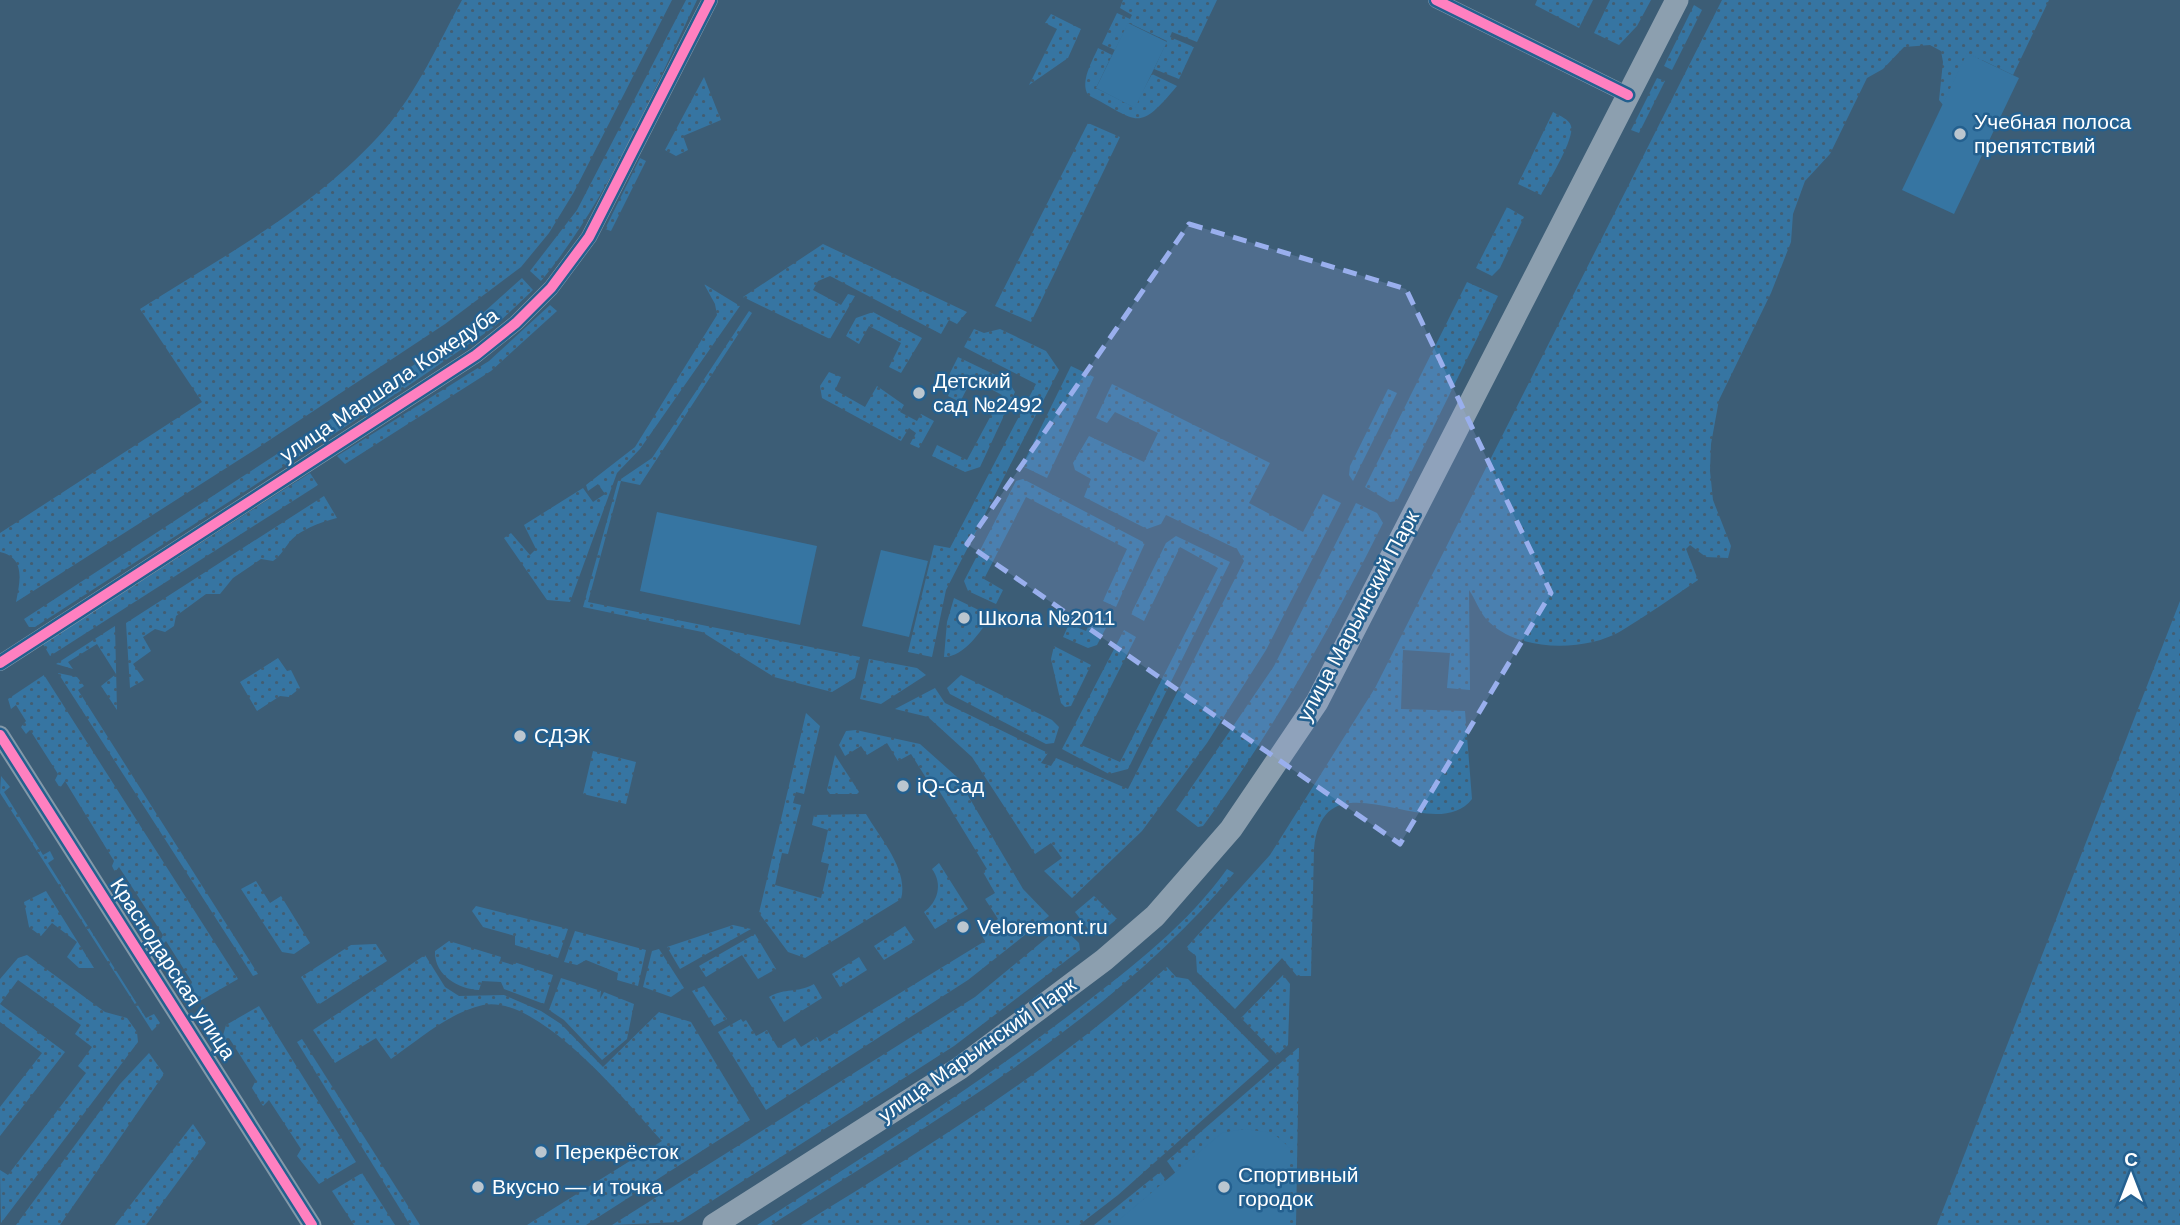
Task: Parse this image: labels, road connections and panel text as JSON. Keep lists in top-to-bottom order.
{
  "streets": {
    "main road": ["улица Марьинский Парк"],
    "street": ["улица Маршала Кожедуба", "Краснодарская улица"]
  },
  "places": [
    "Учебная полоса препятствий",
    "Детский сад №2492",
    "Школа №2011",
    "СДЭК",
    "iQ-Сад",
    "Veloremont.ru",
    "Перекрёсток",
    "Вкусно — и точка",
    "Спортивный городок"
  ],
  "north": "top"
}
